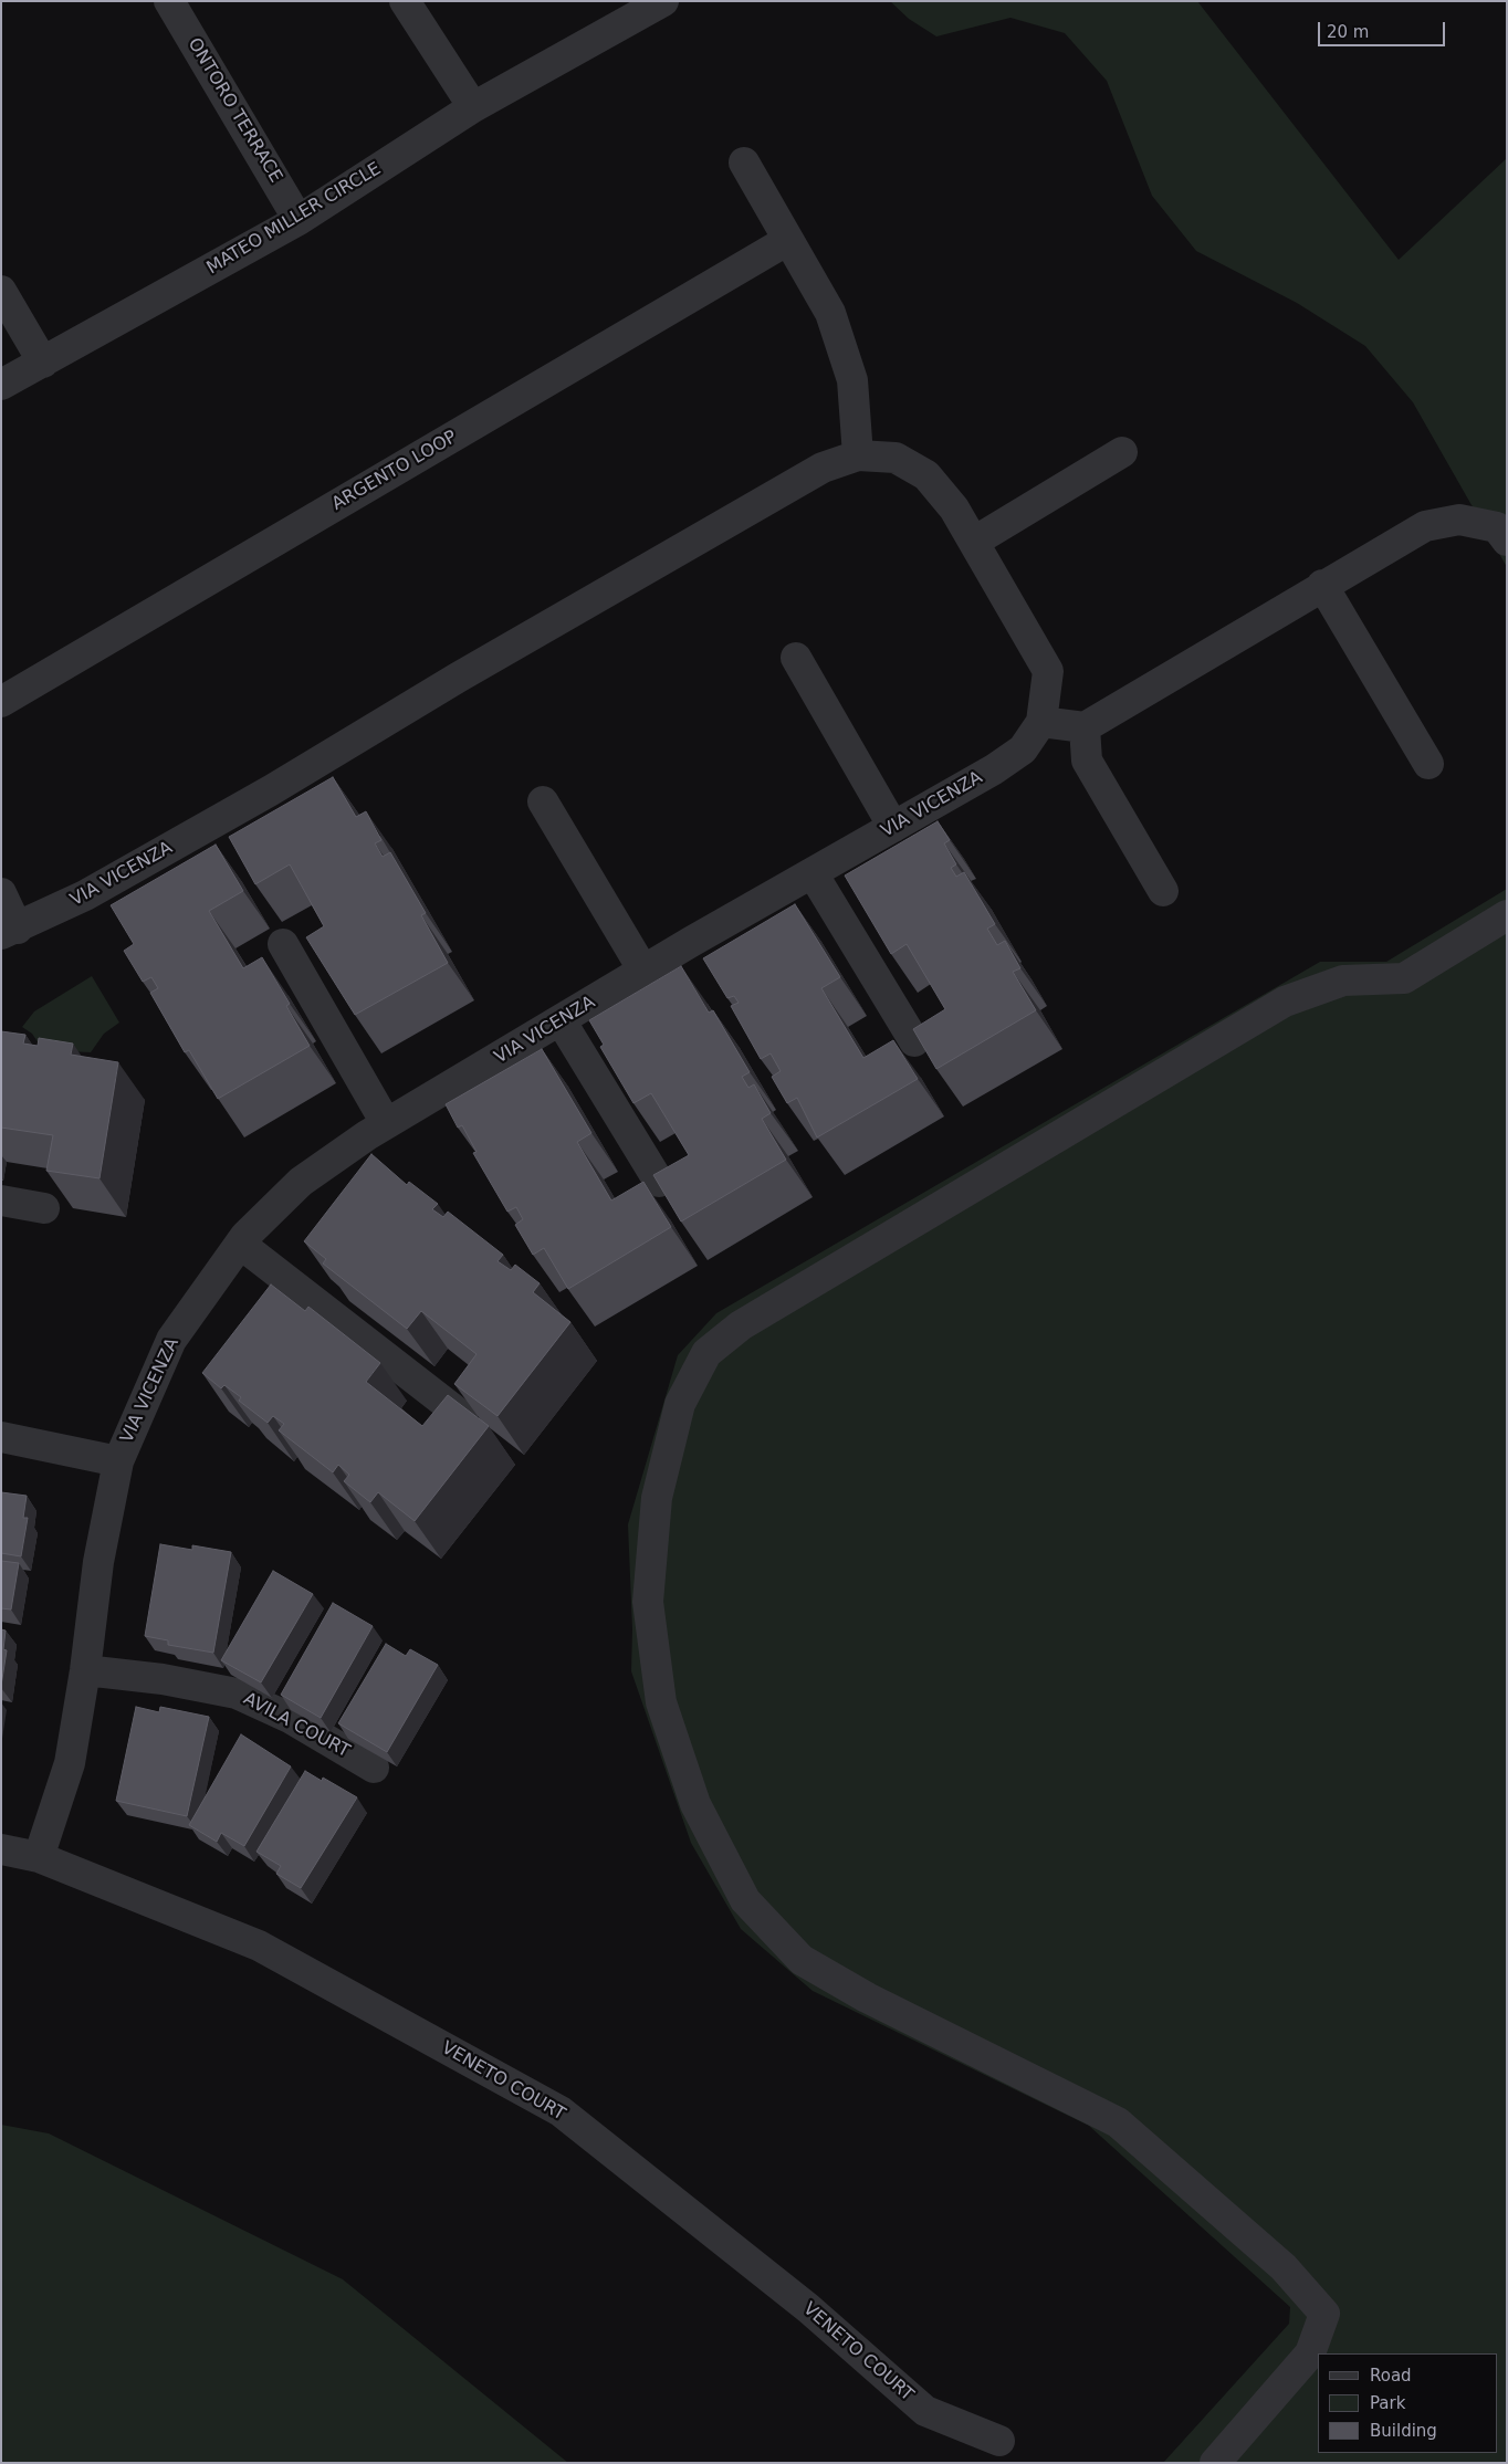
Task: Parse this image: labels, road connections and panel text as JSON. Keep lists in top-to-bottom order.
{
  "streets": {
    "street": [
      "ONTORO TERRACE",
      "MATEO MILLER CIRCLE",
      "ARGENTO LOOP",
      "VIA VICENZA",
      "AVILA COURT",
      "VENETO COURT"
    ]
  },
  "crossings": [
    ["ONTORO TERRACE", "MATEO MILLER CIRCLE"],
    ["VIA VICENZA", "AVILA COURT"],
    ["VIA VICENZA", "VENETO COURT"]
  ],
  "legend": ["Road", "Park", "Building"],
  "scale_bar": "20 m"
}
